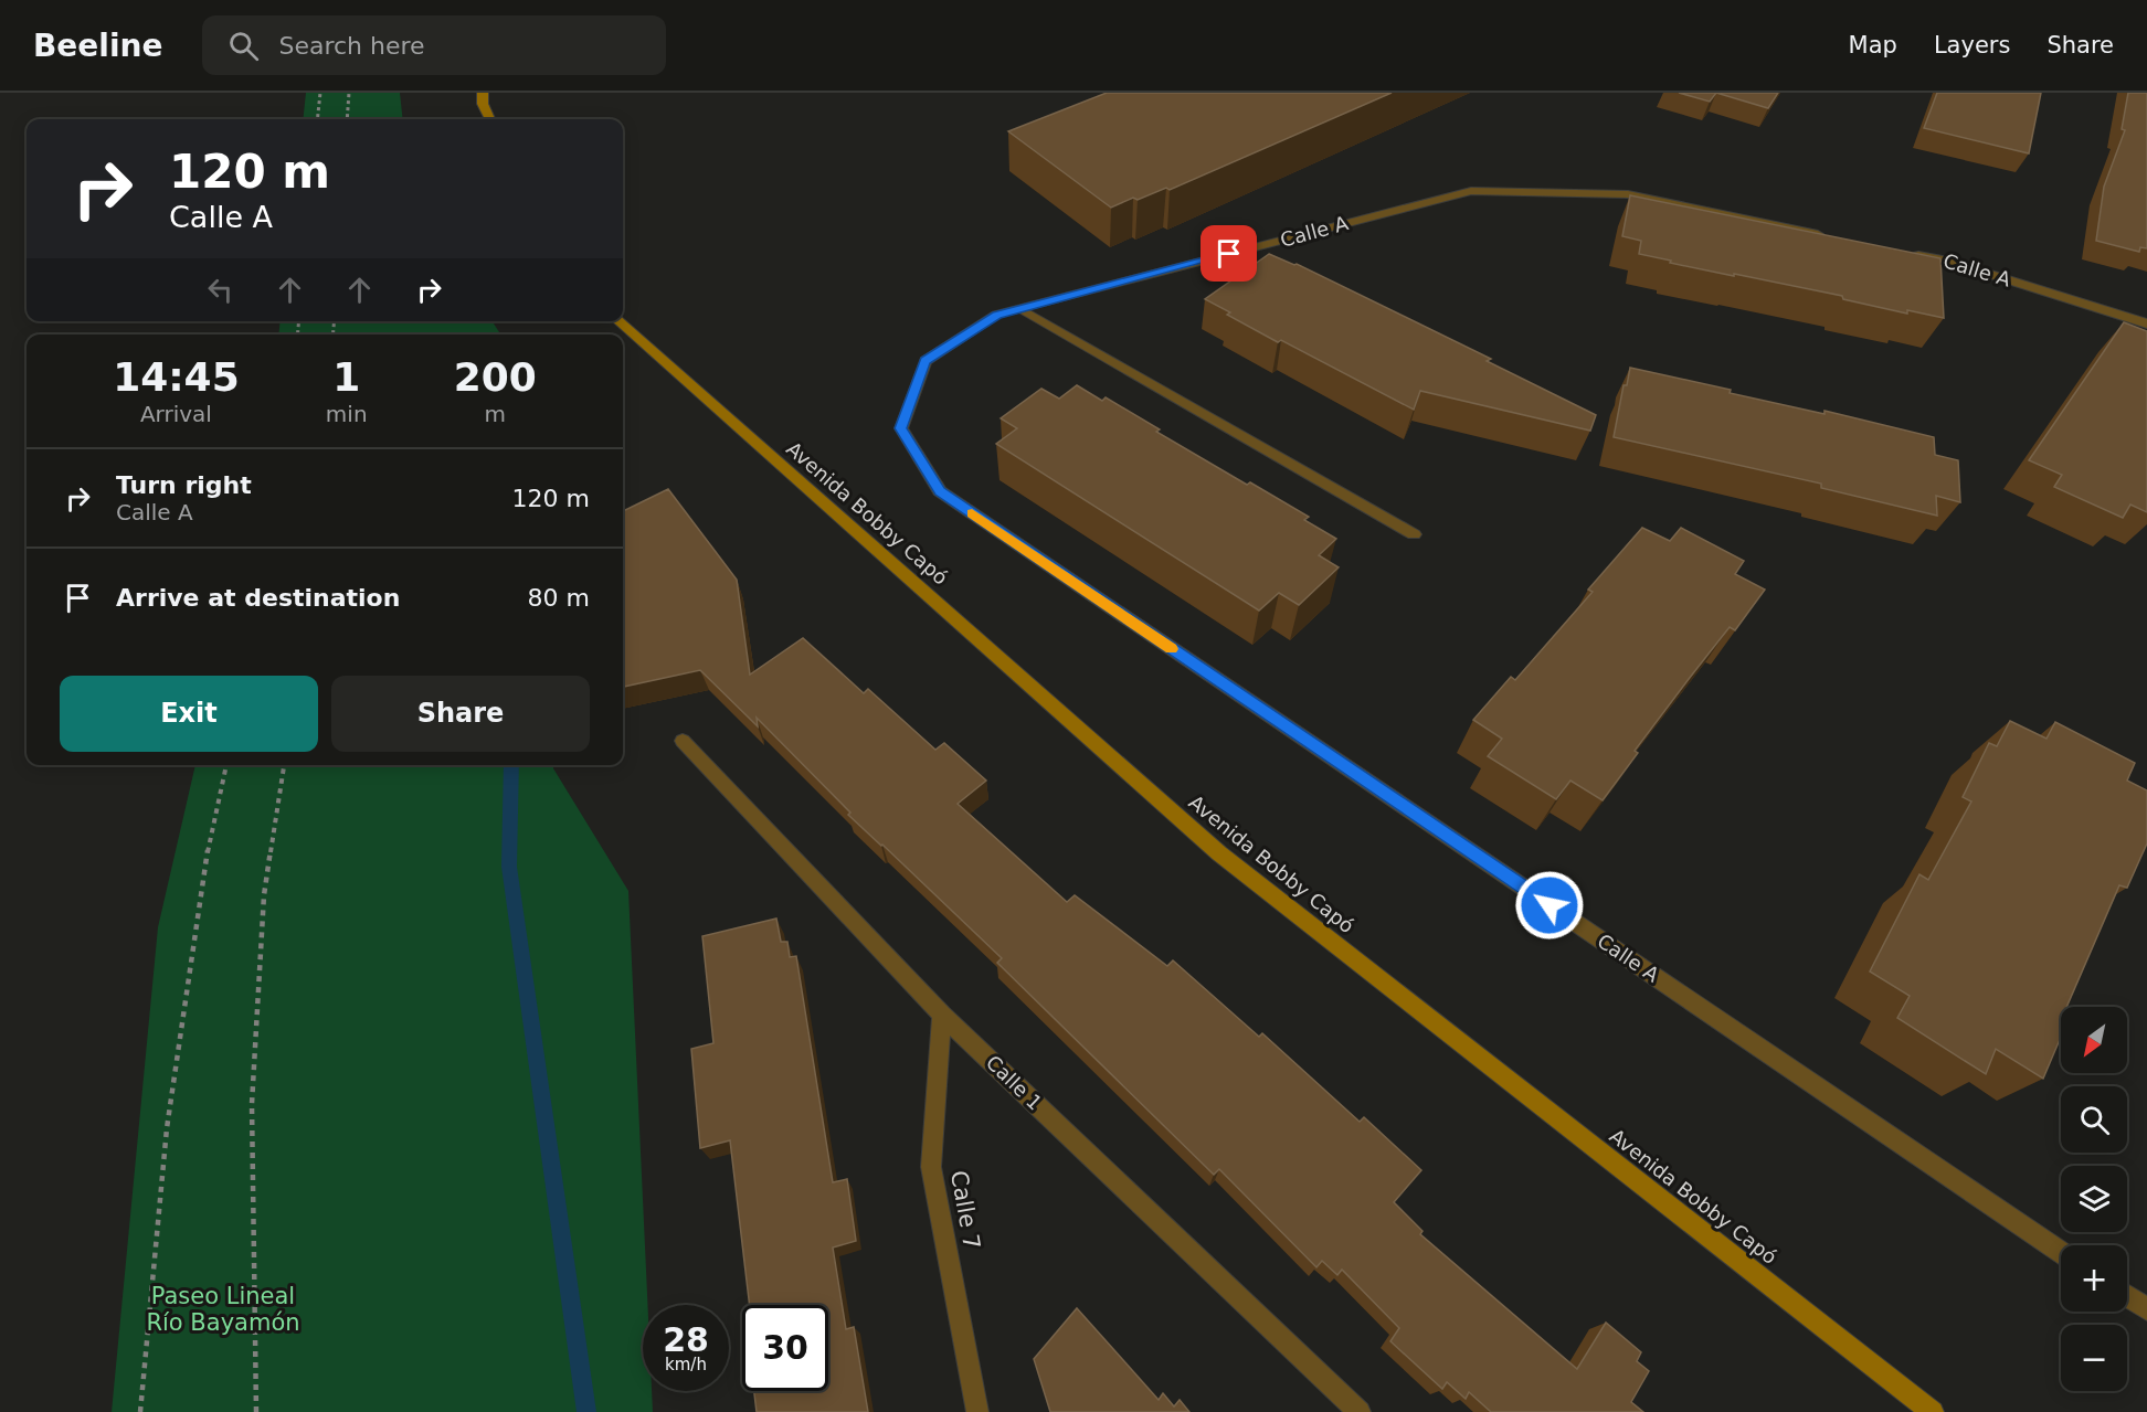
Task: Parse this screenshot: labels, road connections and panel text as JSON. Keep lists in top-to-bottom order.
{
  "streets": {
    "street": [
      "Calle A",
      "Avenida Bobby Capó",
      "Calle 1",
      "Calle 7"
    ]
  },
  "crossings": [
    ["Calle 1", "Calle 7"]
  ],
  "parks": ["Paseo Lineal Río Bayamón"],
  "north": "bottom left",
  "page": {
    "header": "Beeline",
    "search": "Search here",
    "nav": ["Map", "Layers", "Share"],
    "turn": ["120 m", "Calle A"],
    "eta": [
      "14:45",
      "Arrival",
      "1",
      "min",
      "200",
      "m"
    ],
    "list": [
      {
        "name": "Turn right",
        "note": "Calle A",
        "value": "120 m"
      },
      {
        "name": "Arrive at destination",
        "value": "80 m"
      }
    ],
    "buttons": ["Exit", "Share"],
    "map_buttons": ["+", "−"],
    "speed": "28 km/h",
    "limit": "30"
  }
}
